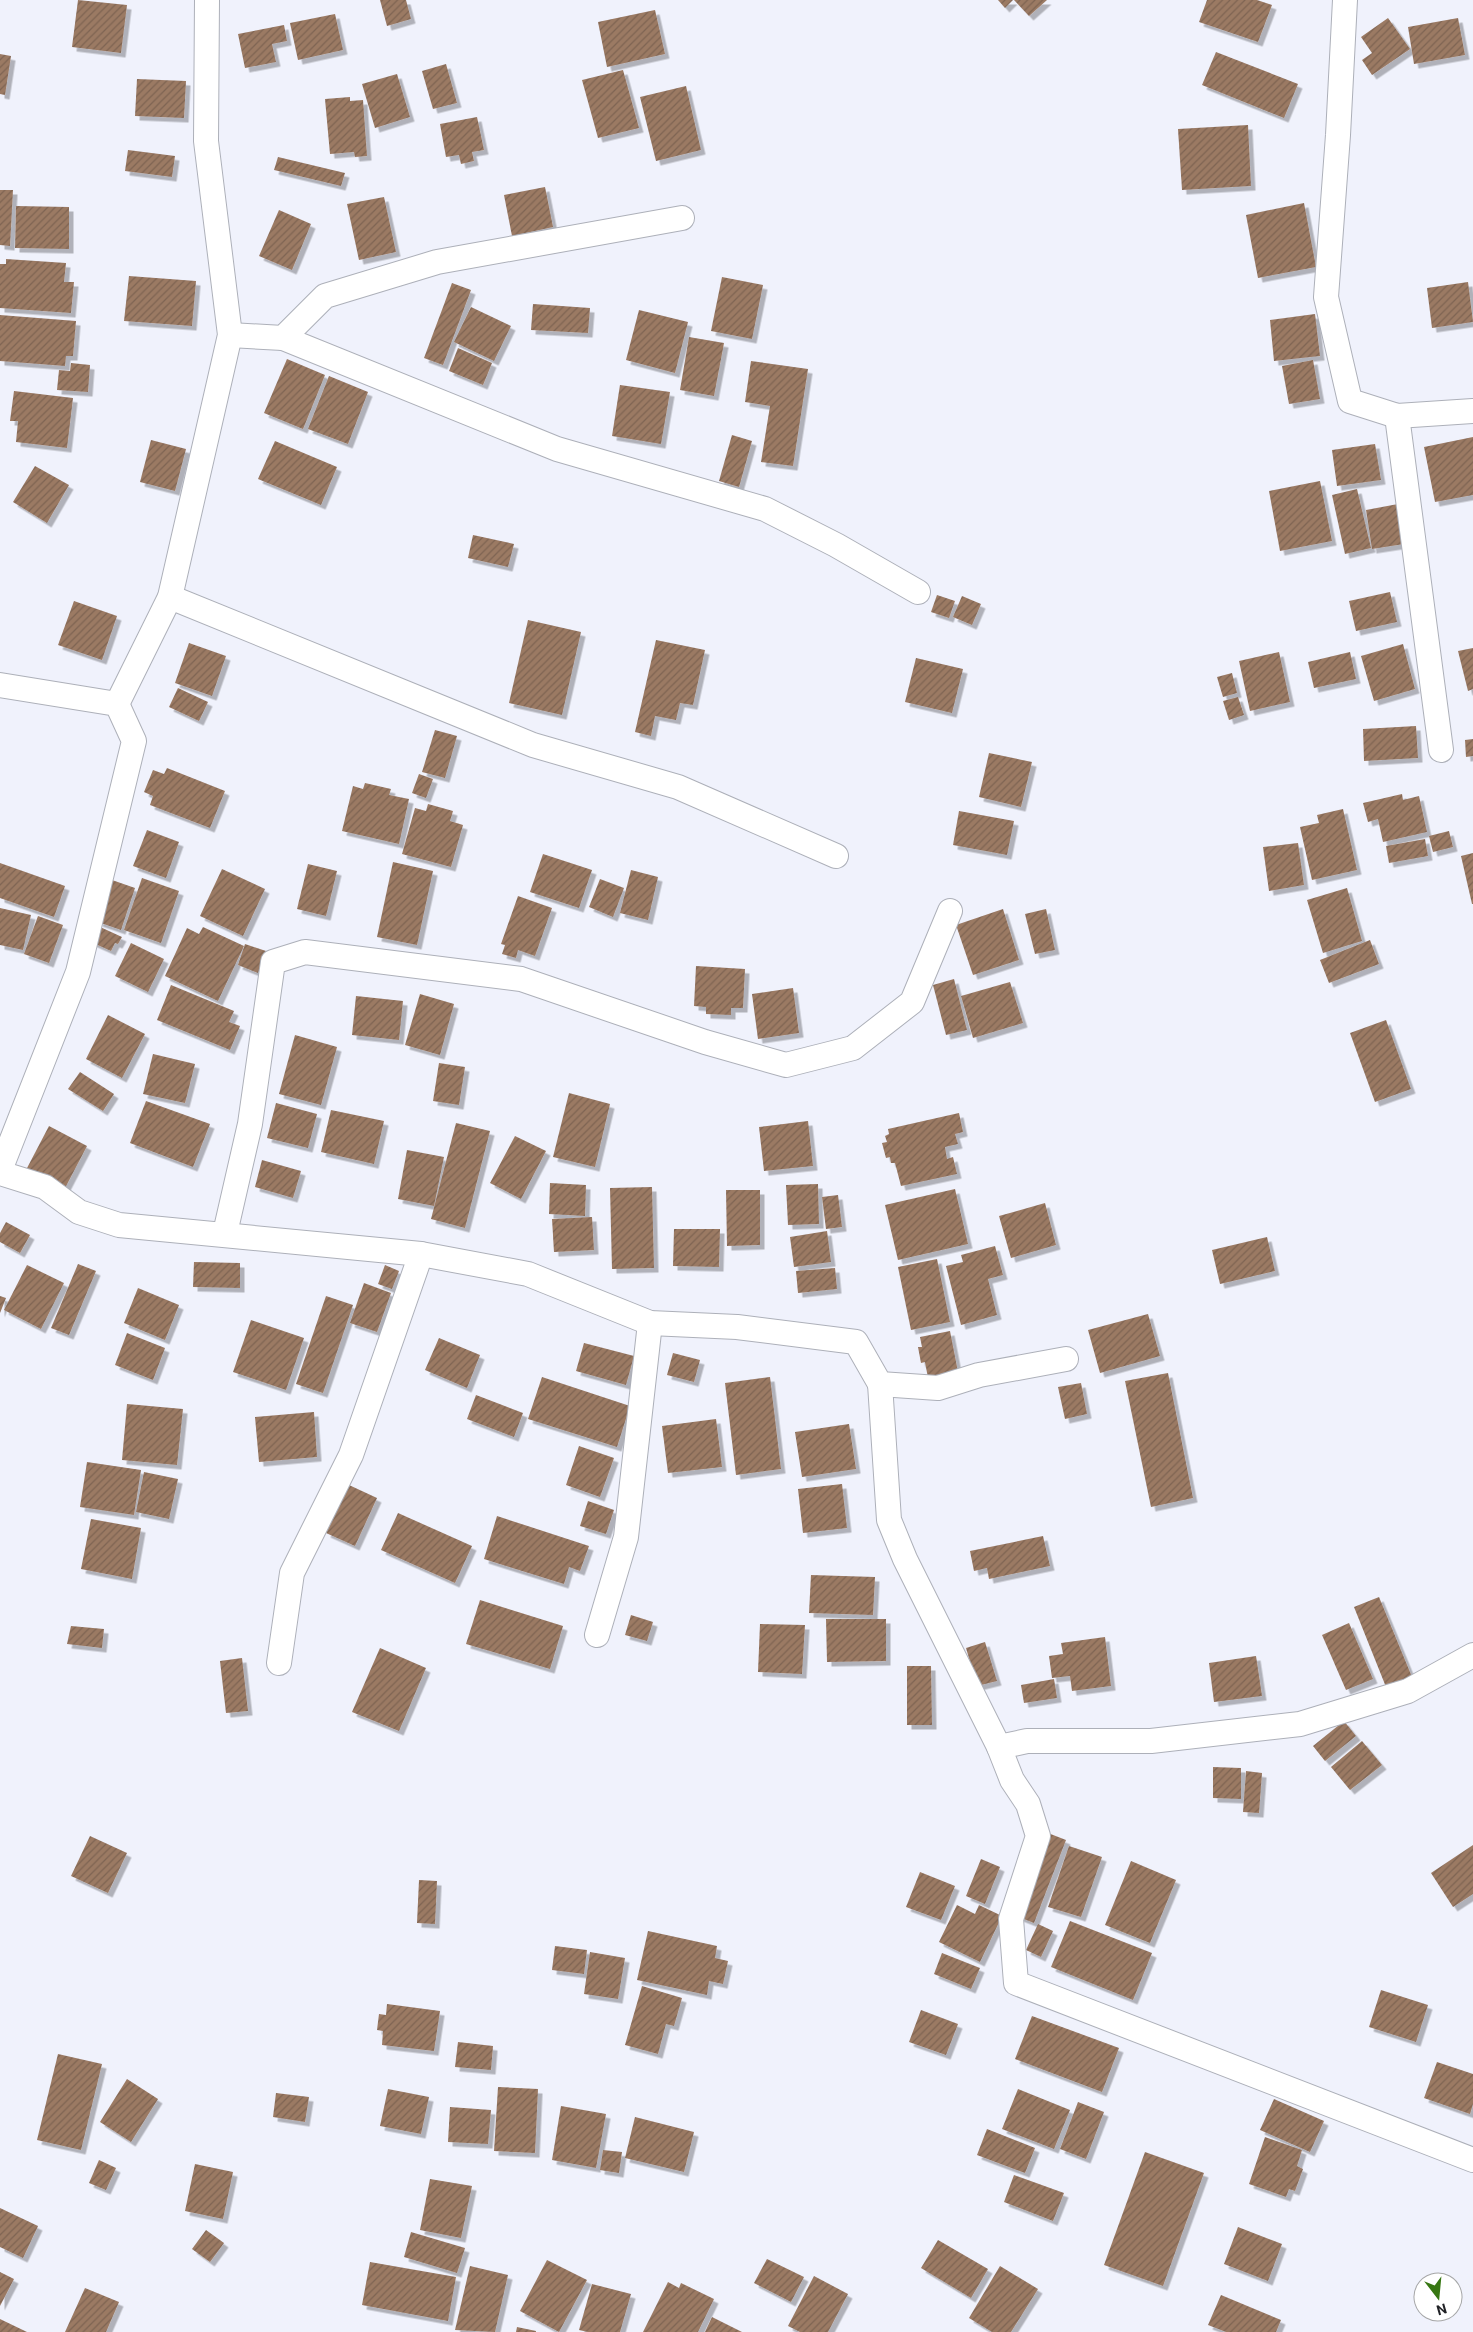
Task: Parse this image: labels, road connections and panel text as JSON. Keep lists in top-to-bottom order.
{
  "north": "bottom"
}
